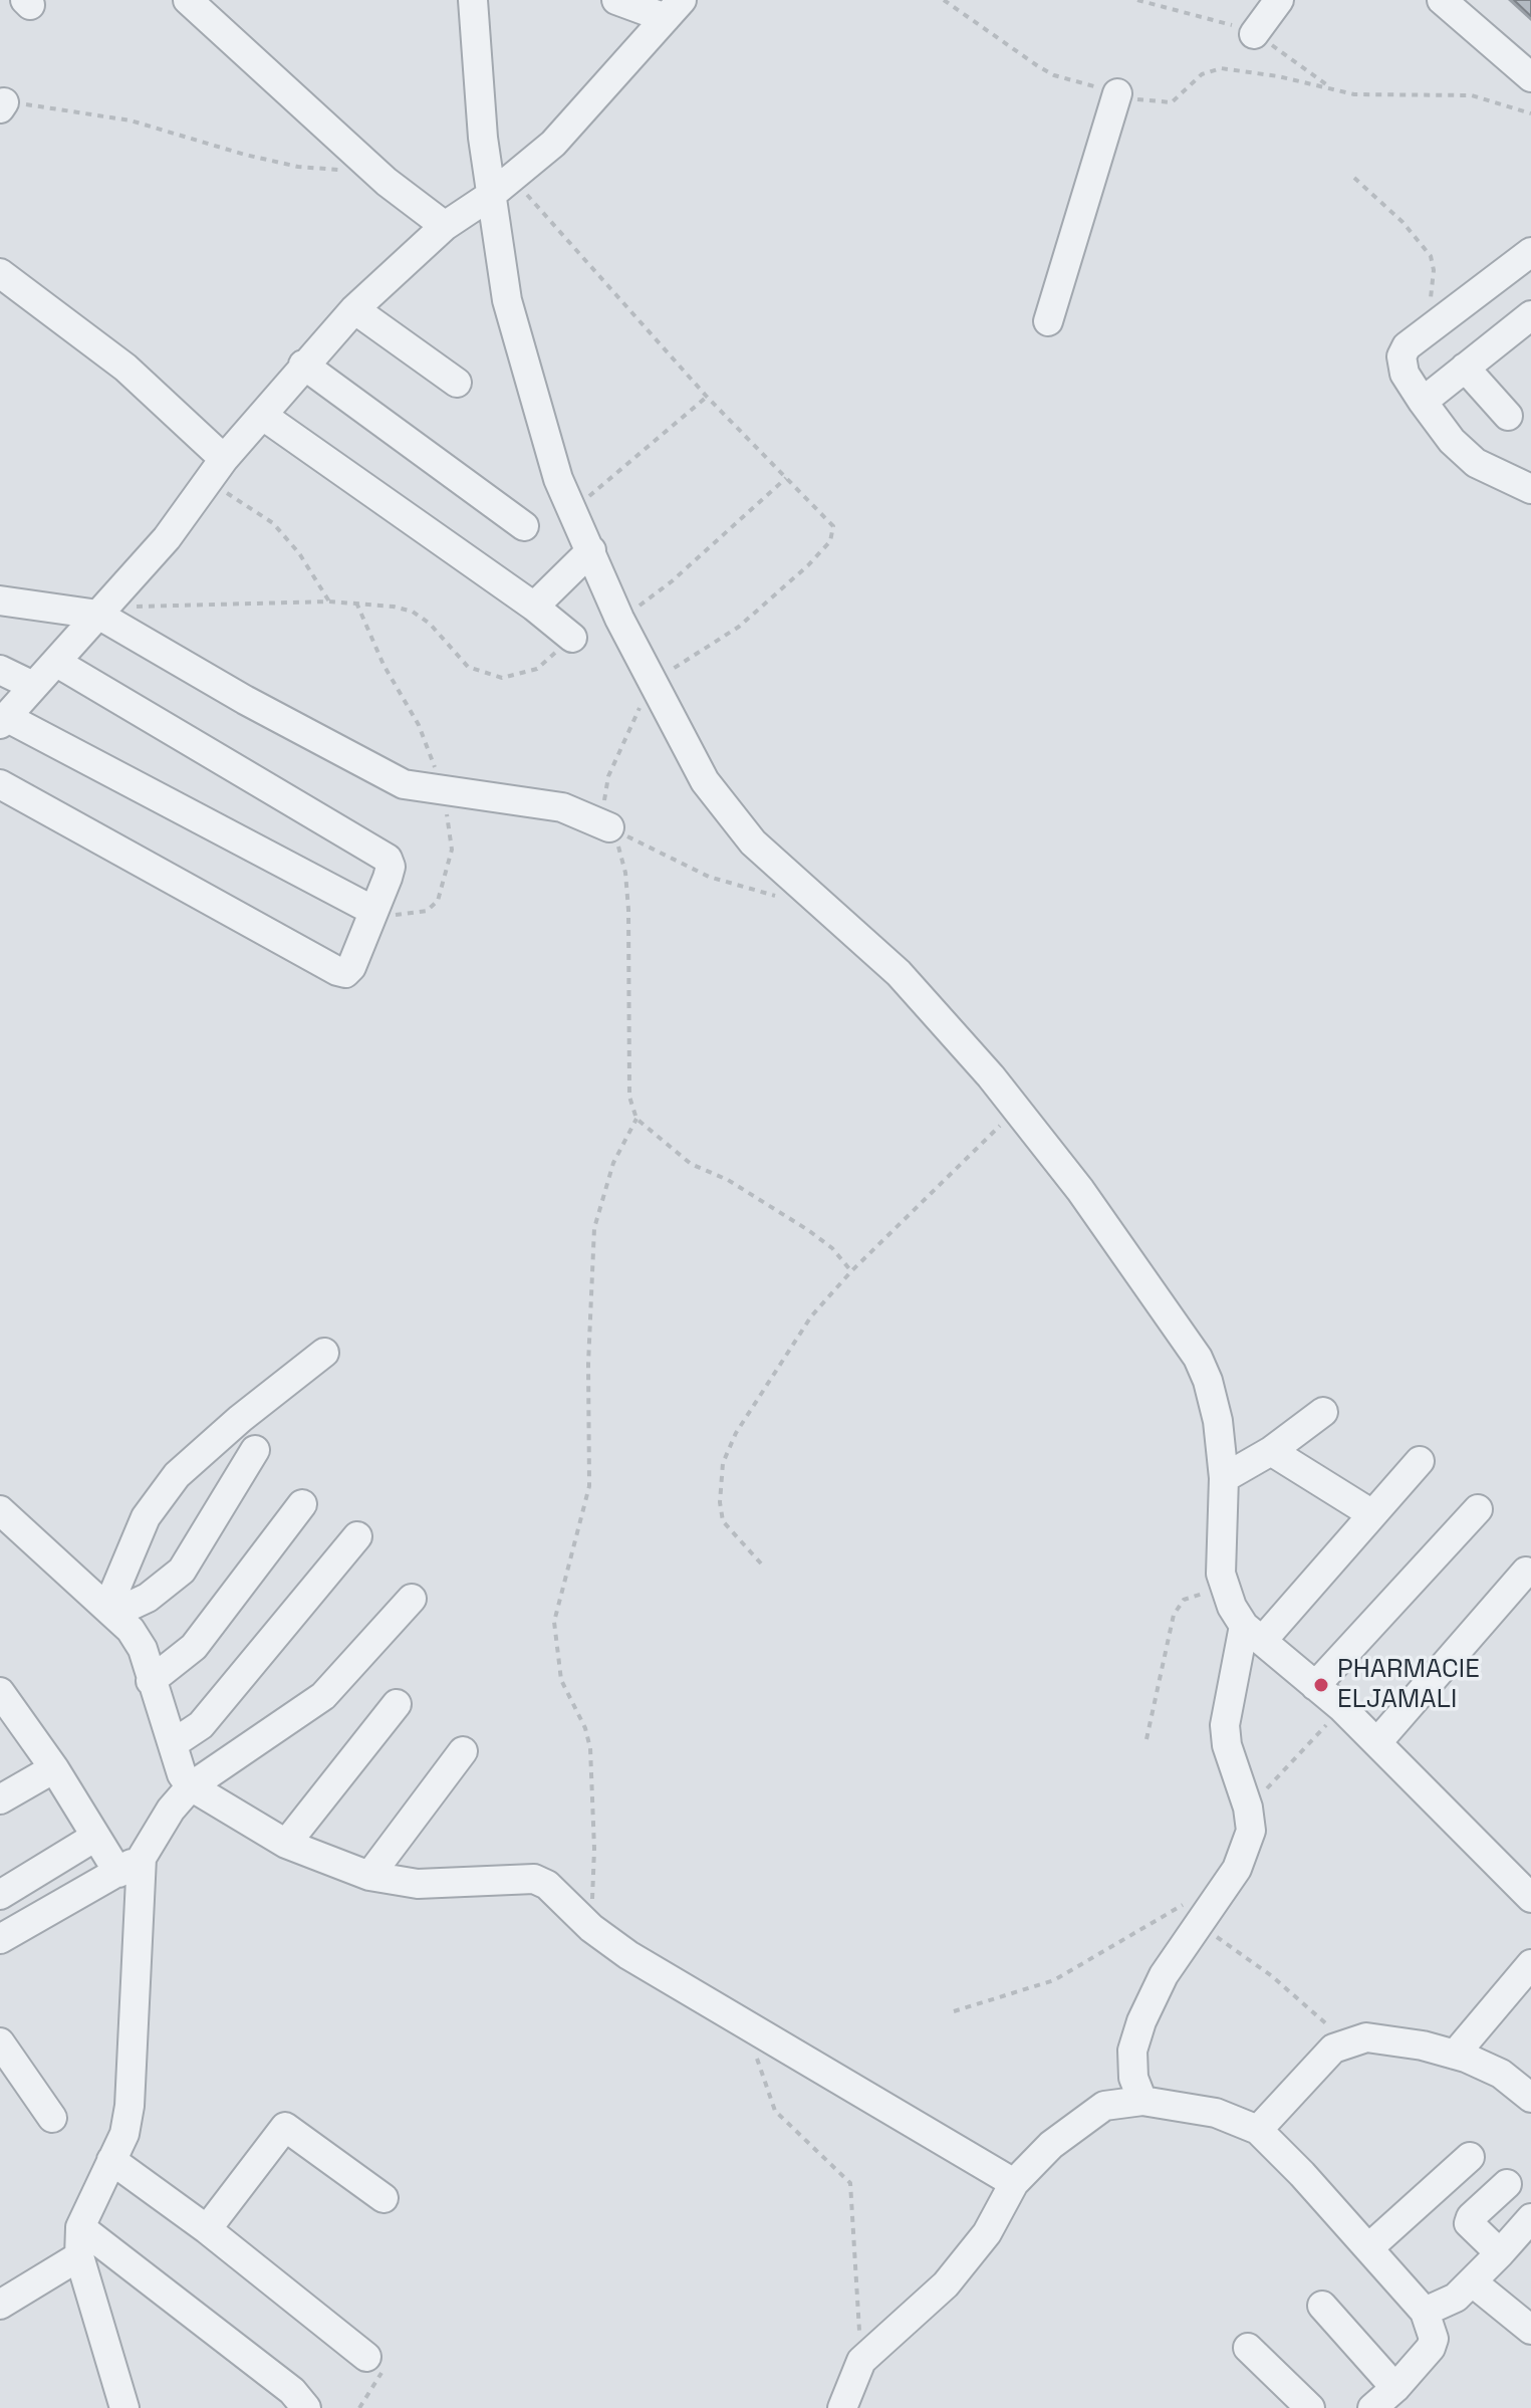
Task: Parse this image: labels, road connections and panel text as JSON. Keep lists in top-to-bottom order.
{
  "places": ["PHARMACIE ELJAMALI"]
}
